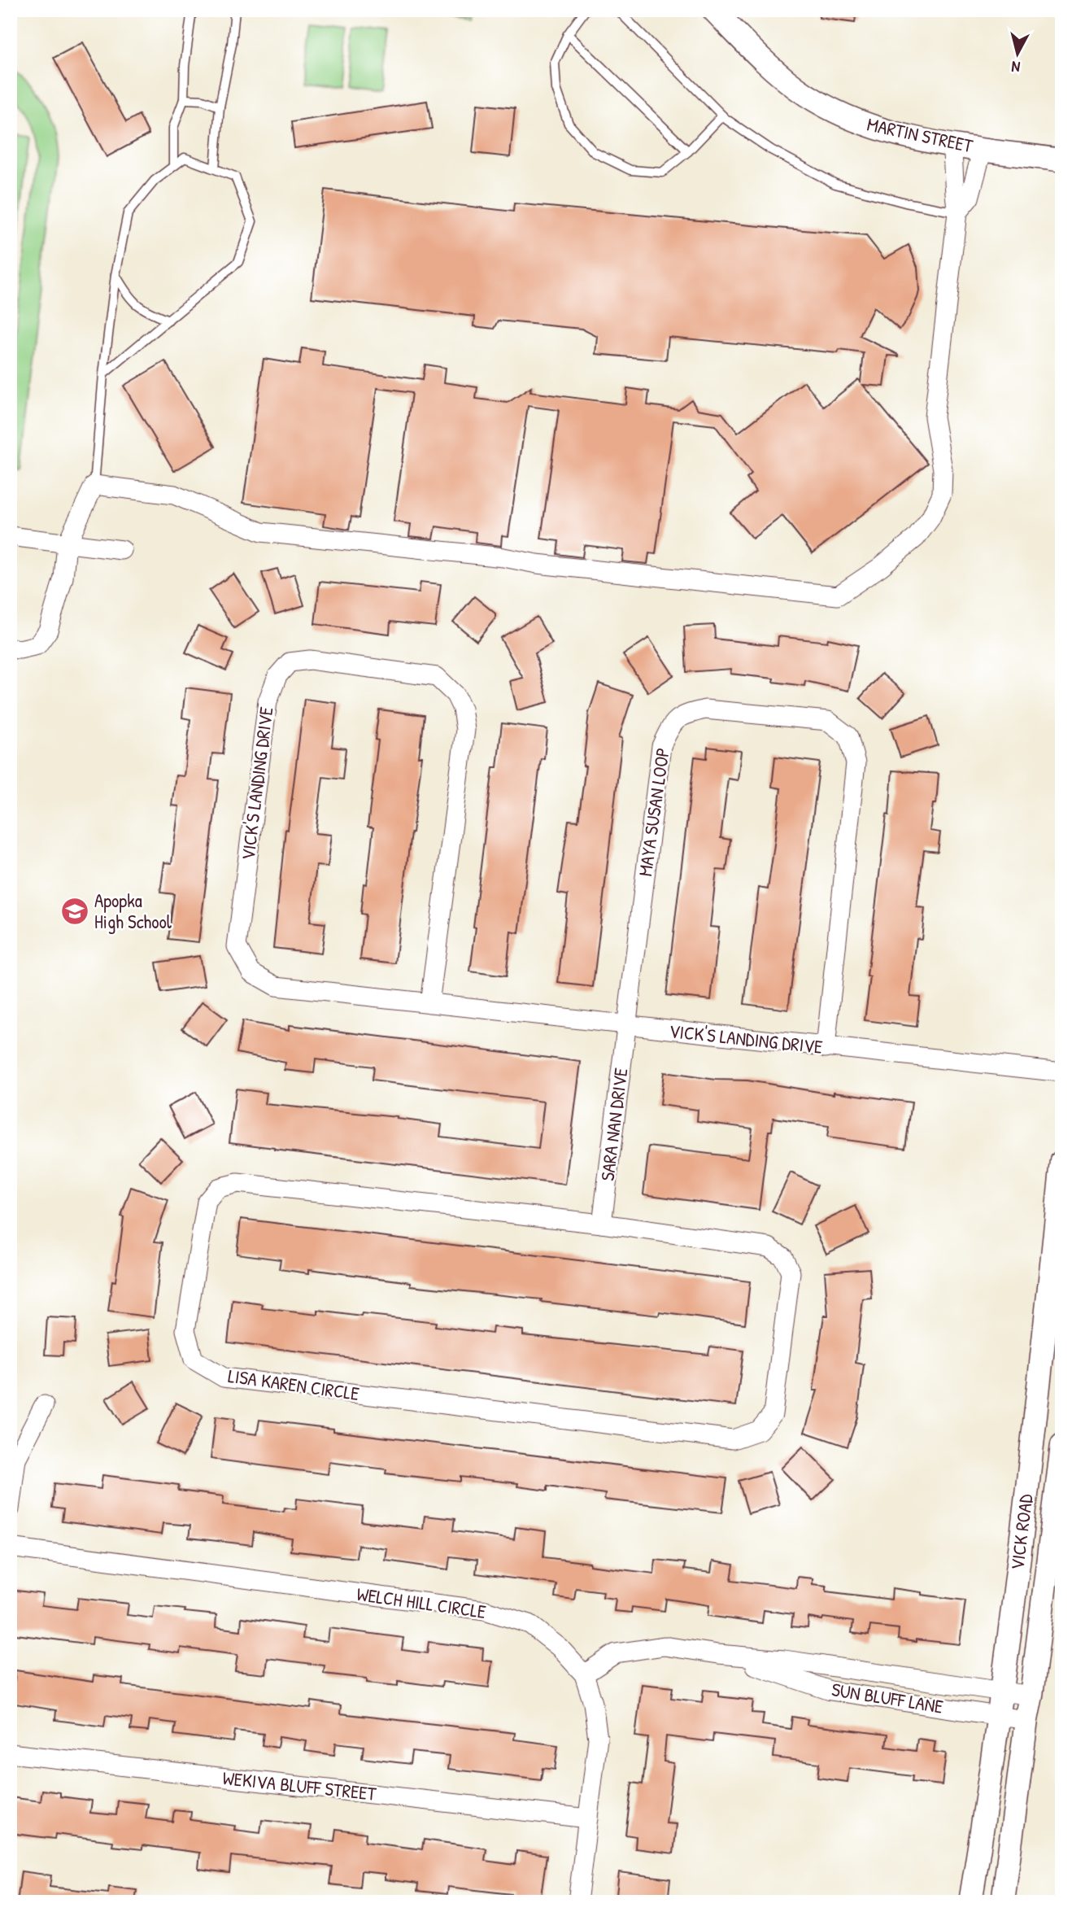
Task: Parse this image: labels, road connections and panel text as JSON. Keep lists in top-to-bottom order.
{
  "streets": {
    "street": [
      "MARTIN STREET",
      "VICK'S LANDING DRIVE",
      "MAYA SUSAN LOOP",
      "SARA NAN DRIVE",
      "LISA KAREN CIRCLE",
      "VICK ROAD",
      "WELCH HILL CIRCLE",
      "SUN BLUFF LANE",
      "WEKIVA BLUFF STREET"
    ]
  },
  "crossings": [
    ["VICK'S LANDING DRIVE", "MAYA SUSAN LOOP"],
    ["VICK'S LANDING DRIVE", "SARA NAN DRIVE"],
    ["MAYA SUSAN LOOP", "SARA NAN DRIVE"],
    ["SARA NAN DRIVE", "LISA KAREN CIRCLE"],
    ["VICK ROAD", "SUN BLUFF LANE"],
    ["WELCH HILL CIRCLE", "SUN BLUFF LANE"],
    ["WELCH HILL CIRCLE", "WEKIVA BLUFF STREET"]
  ],
  "places": {
    "school or university": ["Apopka High School"]
  },
  "north": "bottom"
}
